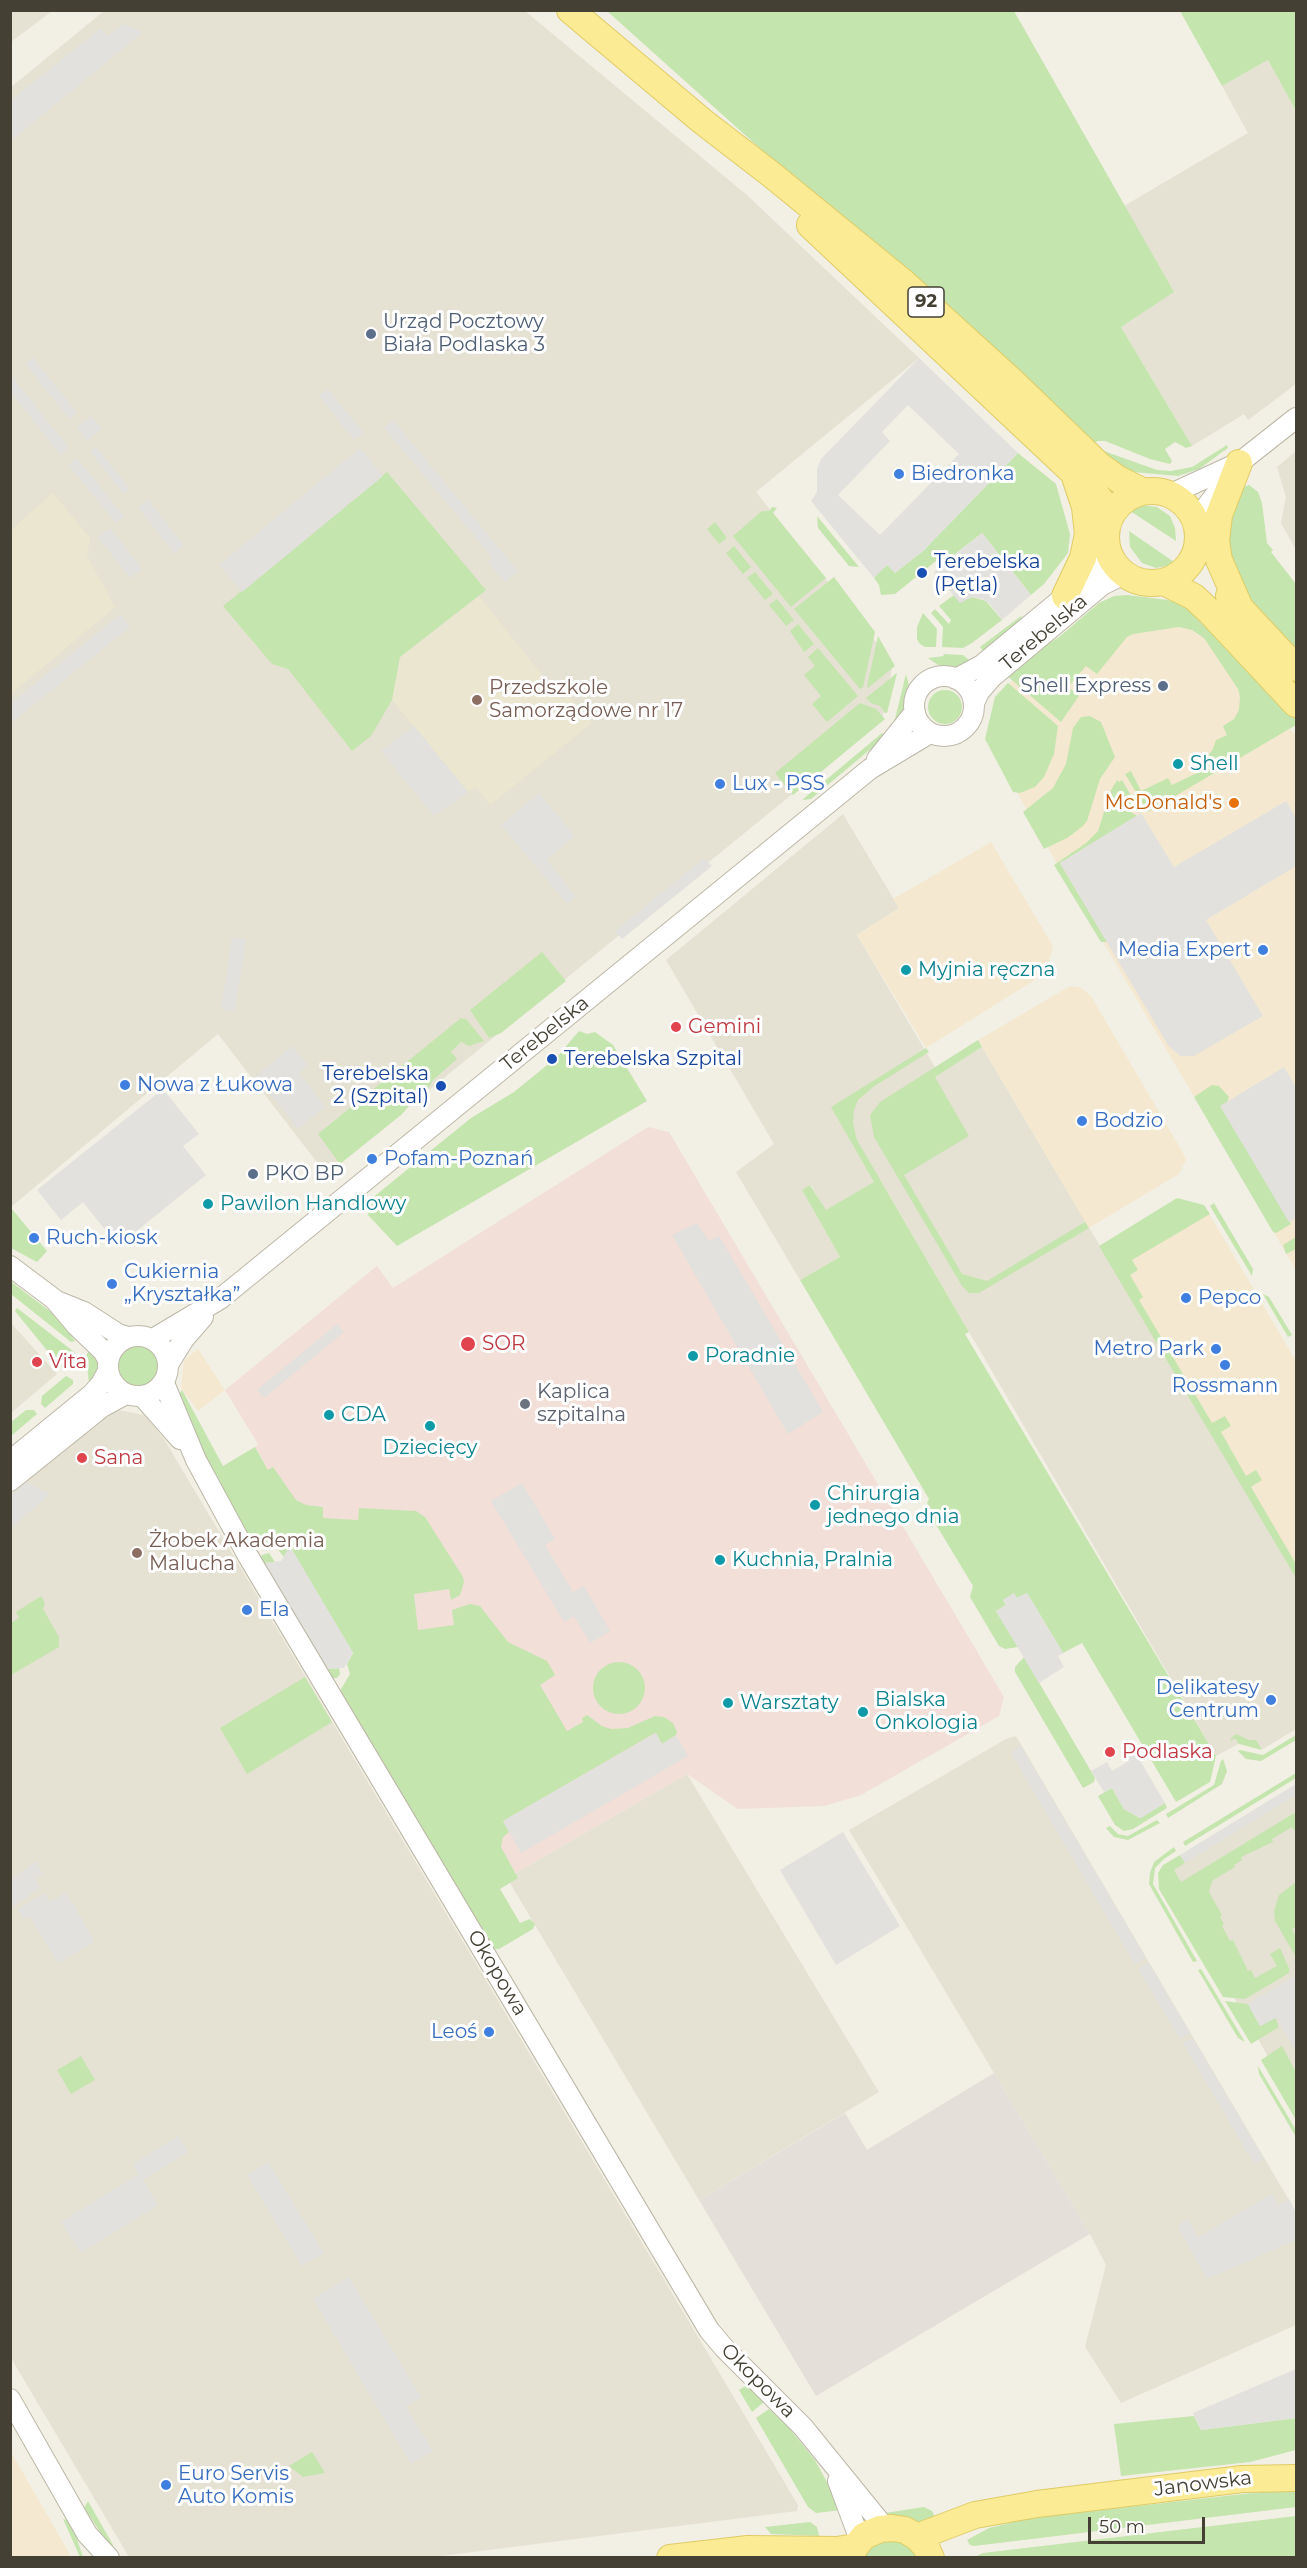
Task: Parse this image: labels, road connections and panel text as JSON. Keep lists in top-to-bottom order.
{
  "streets": {
    "main road": ["92", "Janowska"],
    "street": ["Terebelska", "Okopowa"]
  },
  "crossings": [
    ["92", "Terebelska"],
    ["Terebelska", "Okopowa"]
  ],
  "places": [
    "Urząd Pocztowy Biała Podlaska 3",
    "Biedronka",
    "Terebelska (Pętla)",
    "Shell Express",
    "Przedszkole Samorządowe nr 17",
    "Shell",
    "Lux - PSS",
    "McDonald's",
    "Media Expert",
    "Myjnia ręczna",
    "Gemini",
    "Terebelska Szpital",
    "Nowa z Łukowa",
    "Terebelska 2 (Szpital)",
    "Bodzio",
    "Pofam-Poznań",
    "PKO BP",
    "Pawilon Handlowy",
    "Ruch-kiosk",
    "Cukiernia „Kryształka”",
    "Pepco",
    "SOR",
    "Metro Park",
    "Poradnie",
    "Vita",
    "Rossmann",
    "Kaplica szpitalna",
    "CDA",
    "Dziecięcy",
    "Sana",
    "Chirurgia jednego dnia",
    "Żłobek Akademia Malucha",
    "Kuchnia, Pralnia",
    "Ela",
    "Delikatesy Centrum",
    "Warsztaty",
    "Bialska Onkologia",
    "Podlaska",
    "Leoś",
    "Euro Servis Auto Komis"
  ],
  "scale_bar": "50 m"
}
